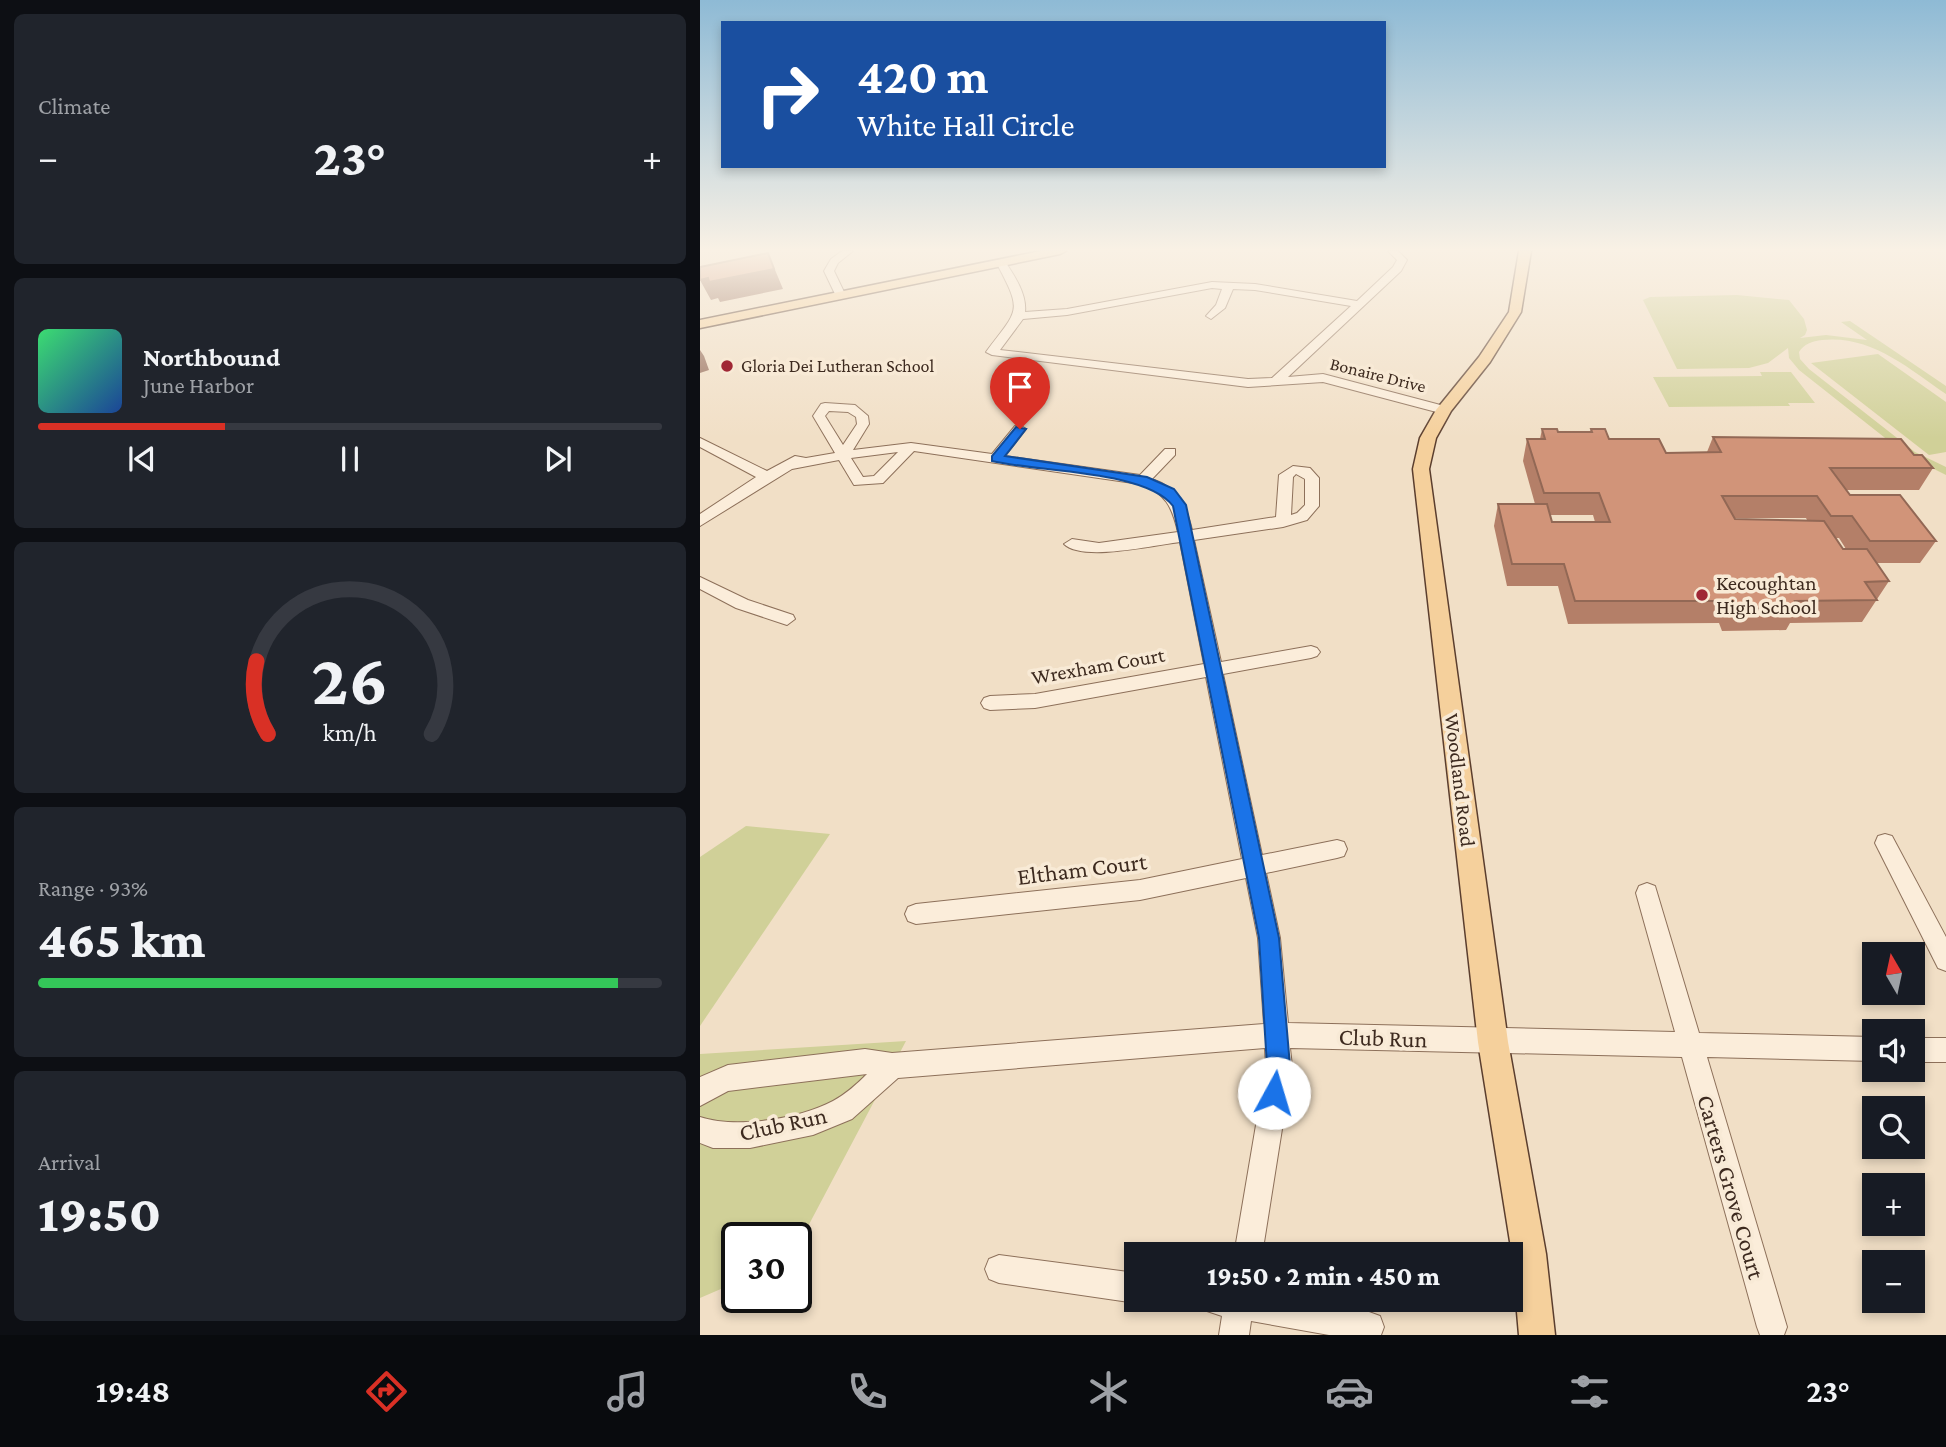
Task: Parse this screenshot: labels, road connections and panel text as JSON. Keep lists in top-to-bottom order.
{
  "streets": {
    "main road": ["Woodland Road"],
    "street": [
      "Bonaire Drive",
      "Wrexham Court",
      "Eltham Court",
      "Club Run",
      "Carters Grove Court"
    ]
  },
  "crossings": [
    ["Bonaire Drive", "Woodland Road"],
    ["Woodland Road", "Club Run"],
    ["Club Run", "Carters Grove Court"]
  ],
  "places": ["Gloria Dei Lutheran School", "Kecoughtan High School"],
  "north": "top",
  "page": {
    "tile": [
      "Climate",
      ["Range · 93%", "465 km"],
      ["Arrival", "19:50"]
    ],
    "turn": ["420 m", "White Hall Circle"],
    "heat": ["−", "23°", "+"],
    "song": ["Northbound", "June Harbor"],
    "map_buttons": ["+", "−"],
    "limit": "30",
    "trip": "19:50 · 2 min · 450 m",
    "tabs": ["19:48", "23°"],
    "gauge": ["26", "km/h"]
  }
}
